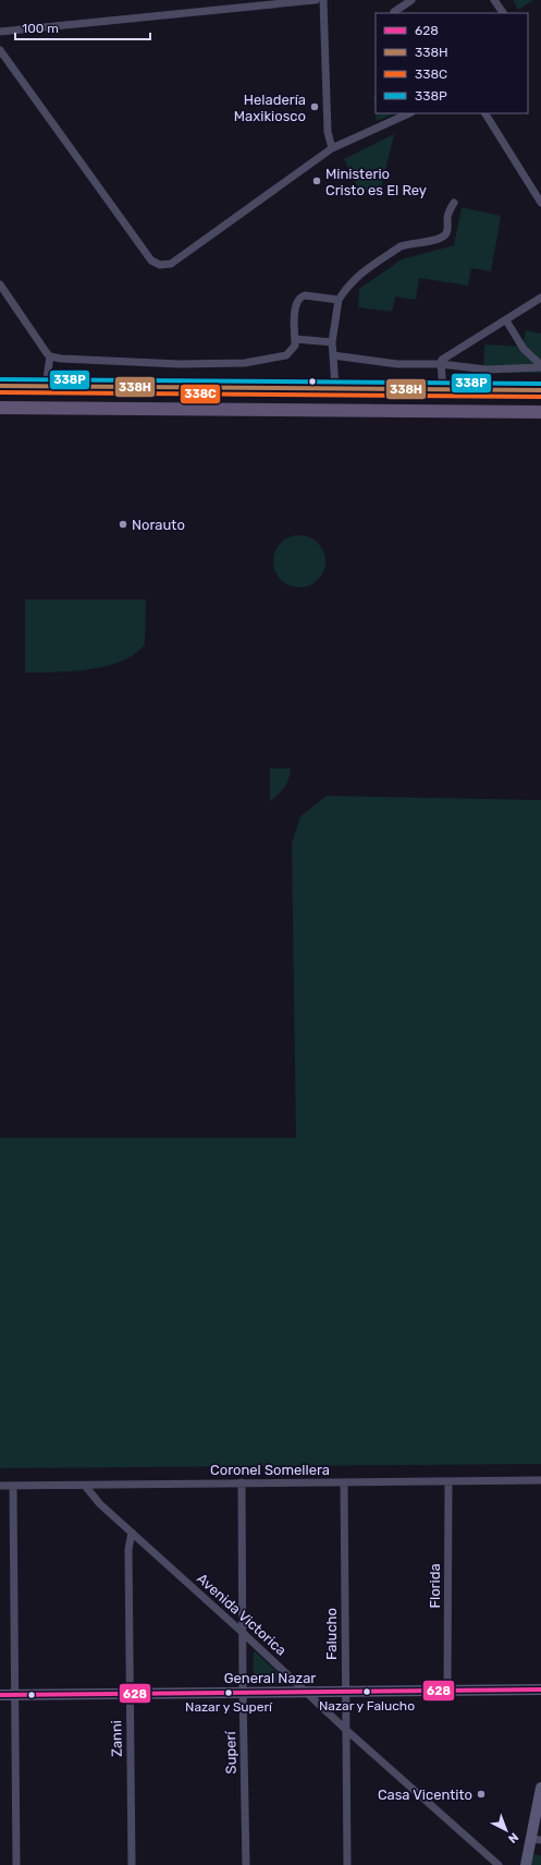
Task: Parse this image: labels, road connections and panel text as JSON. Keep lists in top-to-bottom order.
{
  "streets": {
    "street": [
      "Coronel Somellera",
      "Florida",
      "Avenida Victorica",
      "Falucho",
      "General Nazar",
      "Zanni",
      "Superí"
    ]
  },
  "crossings": [
    ["Coronel Somellera", "Florida"],
    ["Coronel Somellera", "Avenida Victorica"],
    ["Coronel Somellera", "Falucho"],
    ["Coronel Somellera", "Superí"],
    ["Florida", "General Nazar"],
    ["Avenida Victorica", "Falucho"],
    ["Avenida Victorica", "General Nazar"],
    ["Avenida Victorica", "Zanni"],
    ["Avenida Victorica", "Superí"],
    ["Falucho", "General Nazar"],
    ["General Nazar", "Zanni"],
    ["General Nazar", "Superí"]
  ],
  "places": [
    "Heladería Maxikiosco",
    "Ministerio Cristo es El Rey",
    "Norauto",
    "Nazar y Falucho",
    "Nazar y Superí",
    "Casa Vicentito"
  ],
  "lines": [
    "transit line 338P",
    "transit line 338H",
    "transit line 338C",
    "transit line 628"
  ],
  "legend": [
    "628",
    "338H",
    "338C",
    "338P"
  ],
  "scale_bar": "100 m",
  "north": "bottom right"
}
